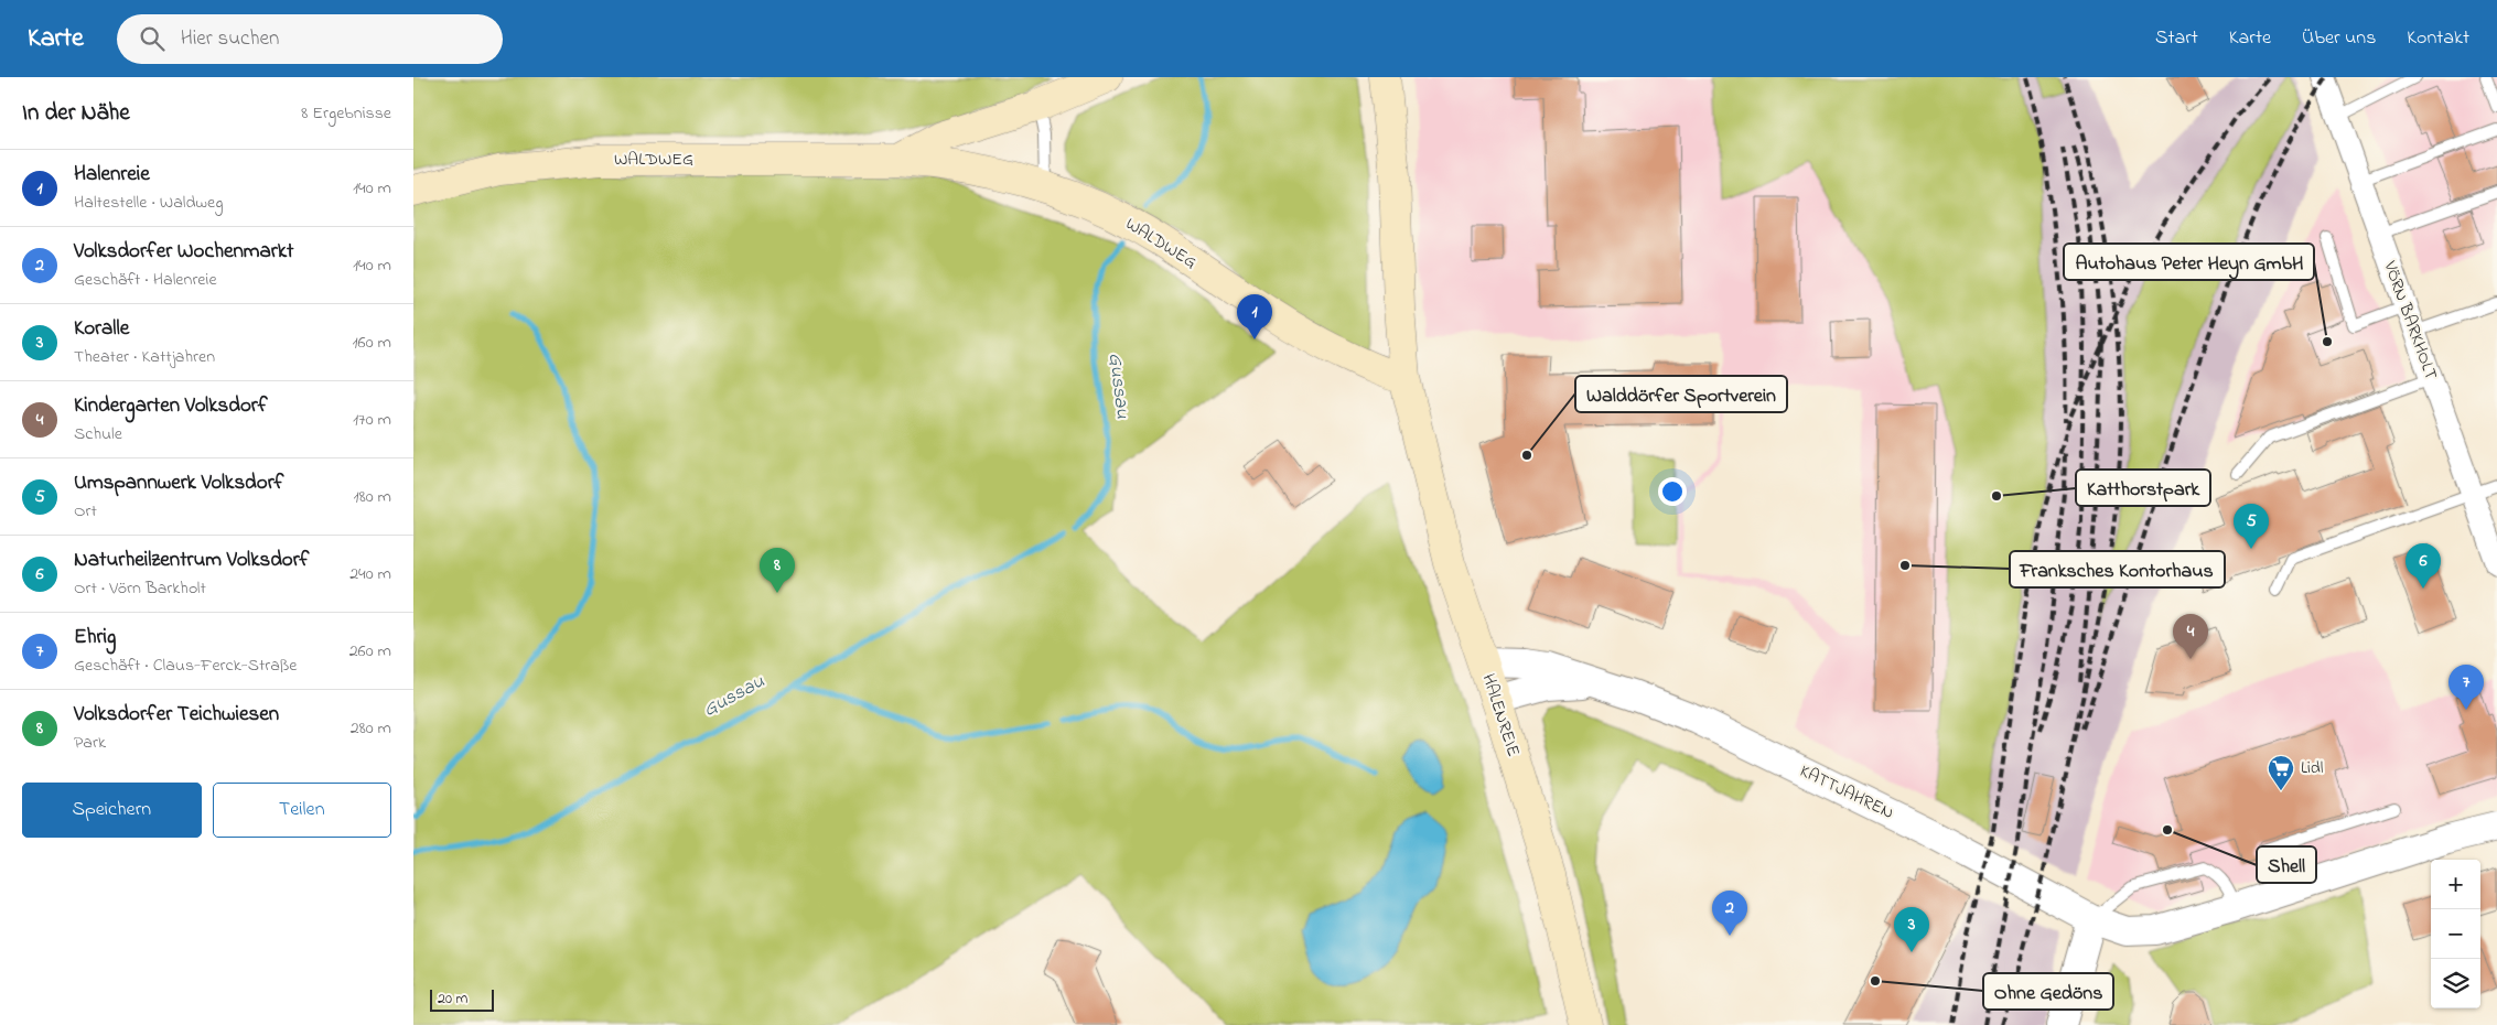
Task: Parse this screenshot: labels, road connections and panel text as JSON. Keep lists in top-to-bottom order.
{
  "streets": {
    "main road": ["WALDWEG", "HALENREIE"],
    "street": ["VÖRN BARKHOLT", "KATTJAHREN"]
  },
  "crossings": [
    ["WALDWEG", "HALENREIE"],
    ["HALENREIE", "KATTJAHREN"]
  ],
  "water": ["Gussau"],
  "places": {
    "other": [
      "Autohaus Peter Heyn GmbH",
      "Walddörfer Sportverein",
      "Katthorstpark",
      "Franksches Kontorhaus",
      "Shell",
      "Ohne Gedöns"
    ],
    "supermarket": ["Lidl"]
  },
  "scale_bar": "20 m",
  "page": {
    "header": "Karte",
    "search": "Hier suchen",
    "nav": [
      "Start",
      "Karte",
      "Über uns",
      "Kontakt"
    ],
    "heading": ["In der Nähe", "8 Ergebnisse"],
    "list": [
      {
        "mark": "1",
        "name": "Halenreie",
        "note": "Haltestelle · Waldweg",
        "value": "140 m"
      },
      {
        "mark": "2",
        "name": "Volksdorfer Wochenmarkt",
        "note": "Geschäft · Halenreie",
        "value": "140 m"
      },
      {
        "mark": "3",
        "name": "Koralle",
        "note": "Theater · Kattjahren",
        "value": "160 m"
      },
      {
        "mark": "4",
        "name": "Kindergarten Volksdorf",
        "note": "Schule",
        "value": "170 m"
      },
      {
        "mark": "5",
        "name": "Umspannwerk Volksdorf",
        "note": "Ort",
        "value": "180 m"
      },
      {
        "mark": "6",
        "name": "Naturheilzentrum Volksdorf",
        "note": "Ort · Vörn Barkholt",
        "value": "240 m"
      },
      {
        "mark": "7",
        "name": "Ehrig",
        "note": "Geschäft · Claus-Ferck-Straße",
        "value": "260 m"
      },
      {
        "mark": "8",
        "name": "Volksdorfer Teichwiesen",
        "note": "Park",
        "value": "280 m"
      }
    ],
    "pins": [
      "1",
      "5",
      "6",
      "8",
      "4",
      "7",
      "2",
      "3"
    ],
    "buttons": ["Speichern", "Teilen"],
    "map_buttons": ["+", "−"],
    "scale": "20 m"
  }
}
